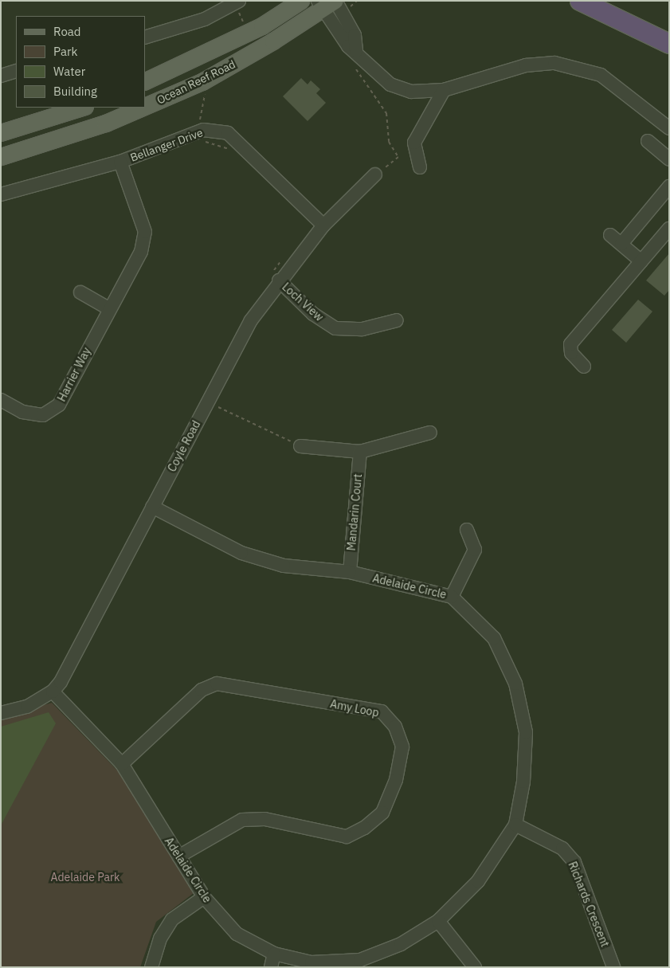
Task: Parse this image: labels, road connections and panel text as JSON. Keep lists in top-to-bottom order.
{
  "streets": {
    "main road": ["Ocean Reef Road"],
    "street": [
      "Bellanger Drive",
      "Loch View",
      "Harrier Way",
      "Coyle Road",
      "Mandarin Court",
      "Adelaide Circle",
      "Amy Loop",
      "Richards Crescent"
    ]
  },
  "crossings": [
    ["Bellanger Drive", "Harrier Way"],
    ["Bellanger Drive", "Coyle Road"],
    ["Loch View", "Coyle Road"],
    ["Coyle Road", "Adelaide Circle"],
    ["Mandarin Court", "Adelaide Circle"],
    ["Adelaide Circle", "Amy Loop"],
    ["Adelaide Circle", "Richards Crescent"]
  ],
  "parks": ["Adelaide Park"],
  "legend": [
    "Road",
    "Park",
    "Water",
    "Building"
  ]
}
